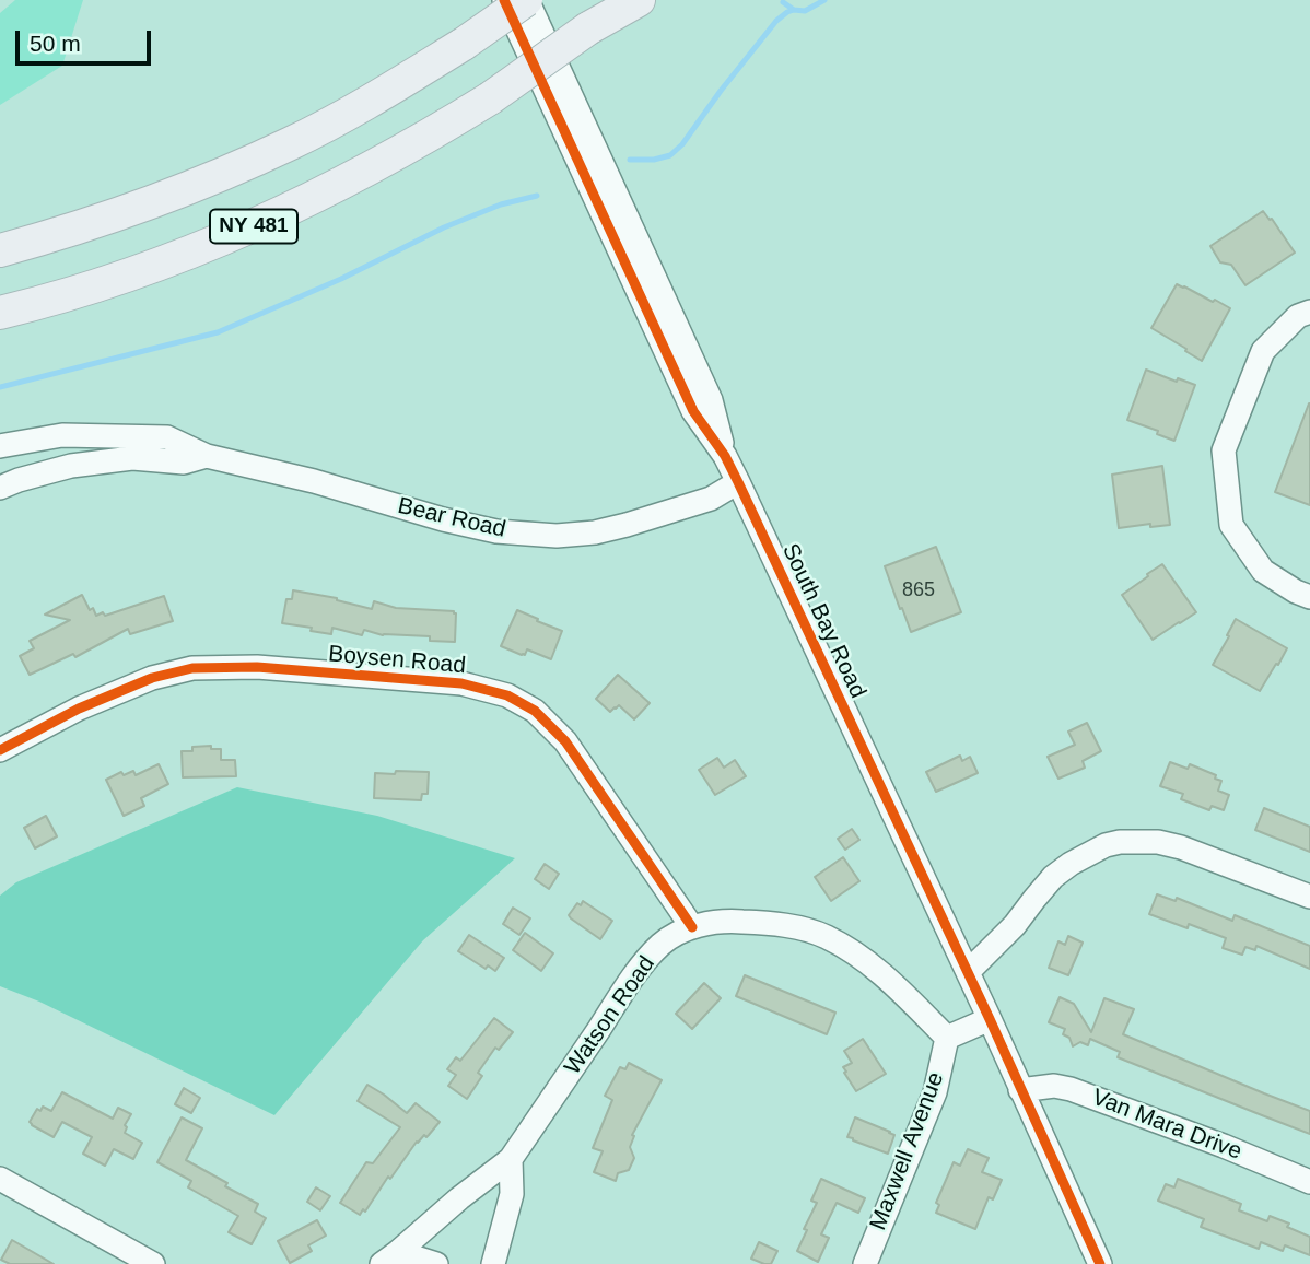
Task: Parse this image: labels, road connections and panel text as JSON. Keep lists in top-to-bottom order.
{
  "streets": {
    "highway": ["NY 481"],
    "street": [
      "Bear Road",
      "South Bay Road",
      "Boysen Road",
      "Watson Road",
      "Van Mara Drive",
      "Maxwell Avenue"
    ]
  },
  "crossings": [
    ["NY 481", "South Bay Road"],
    ["Bear Road", "South Bay Road"],
    ["South Bay Road", "Van Mara Drive"],
    ["Boysen Road", "Watson Road"],
    ["Watson Road", "Maxwell Avenue"]
  ],
  "house_numbers": ["865"],
  "scale_bar": "50 m"
}
